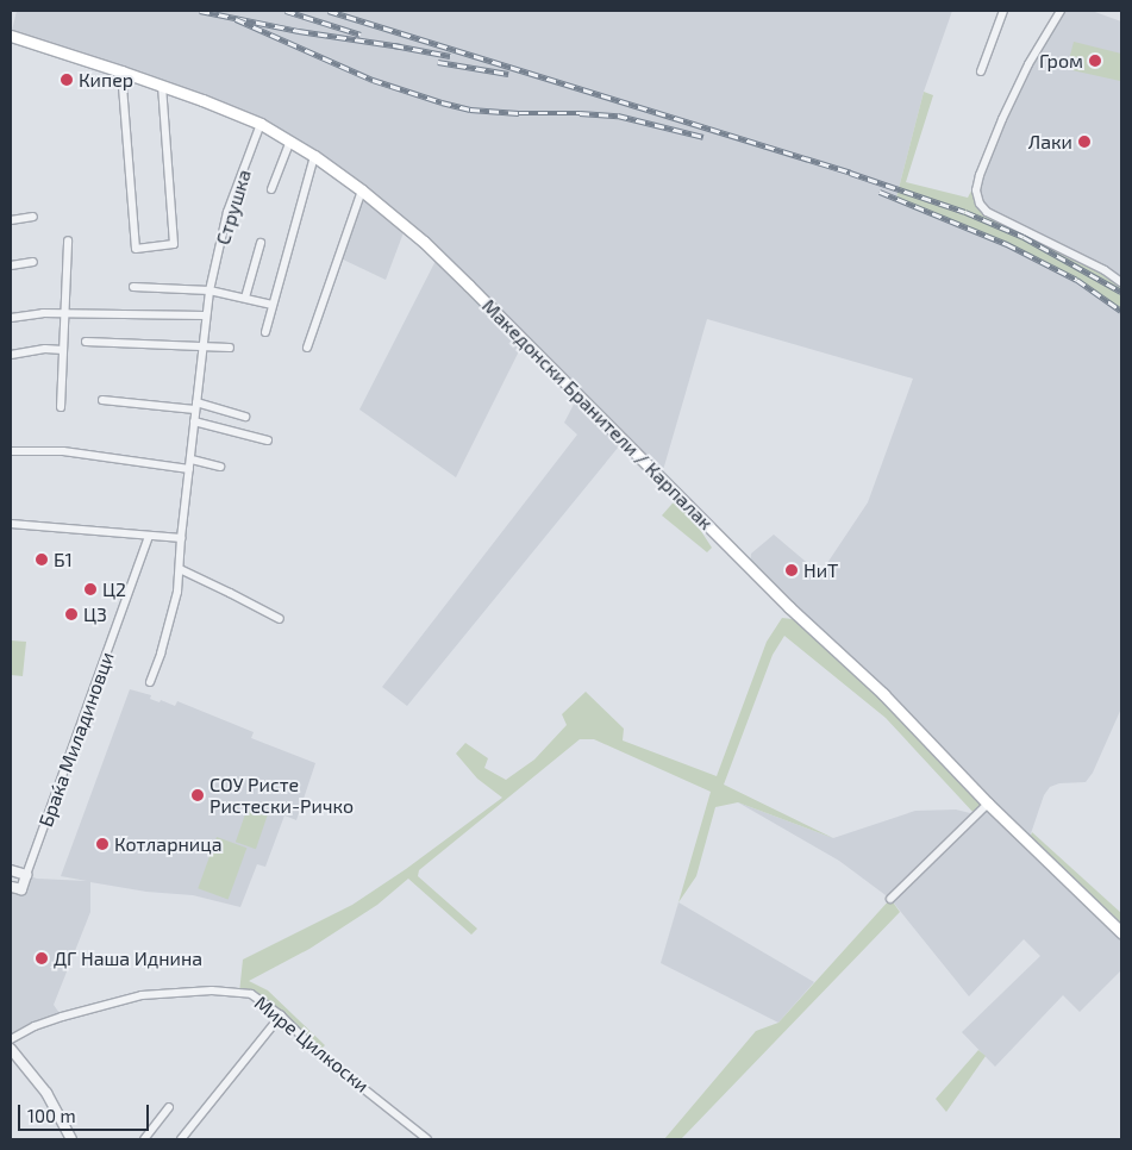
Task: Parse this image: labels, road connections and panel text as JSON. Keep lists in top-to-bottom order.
{
  "streets": {
    "main road": ["Македонски Бранители / Карпалак"],
    "street": ["Струшка", "Браќа Миладиновци", "Мире Цилкоски"]
  },
  "crossings": [
    ["Струшка", "Македонски Бранители / Карпалак"]
  ],
  "places": [
    "Гром",
    "Кипер",
    "Лаки",
    "Б1",
    "НиТ",
    "Ц2",
    "Ц3",
    "СОУ Ристе Ристески-Ричко",
    "Котларница",
    "ДГ Наша Иднина"
  ],
  "scale_bar": "100 m"
}
